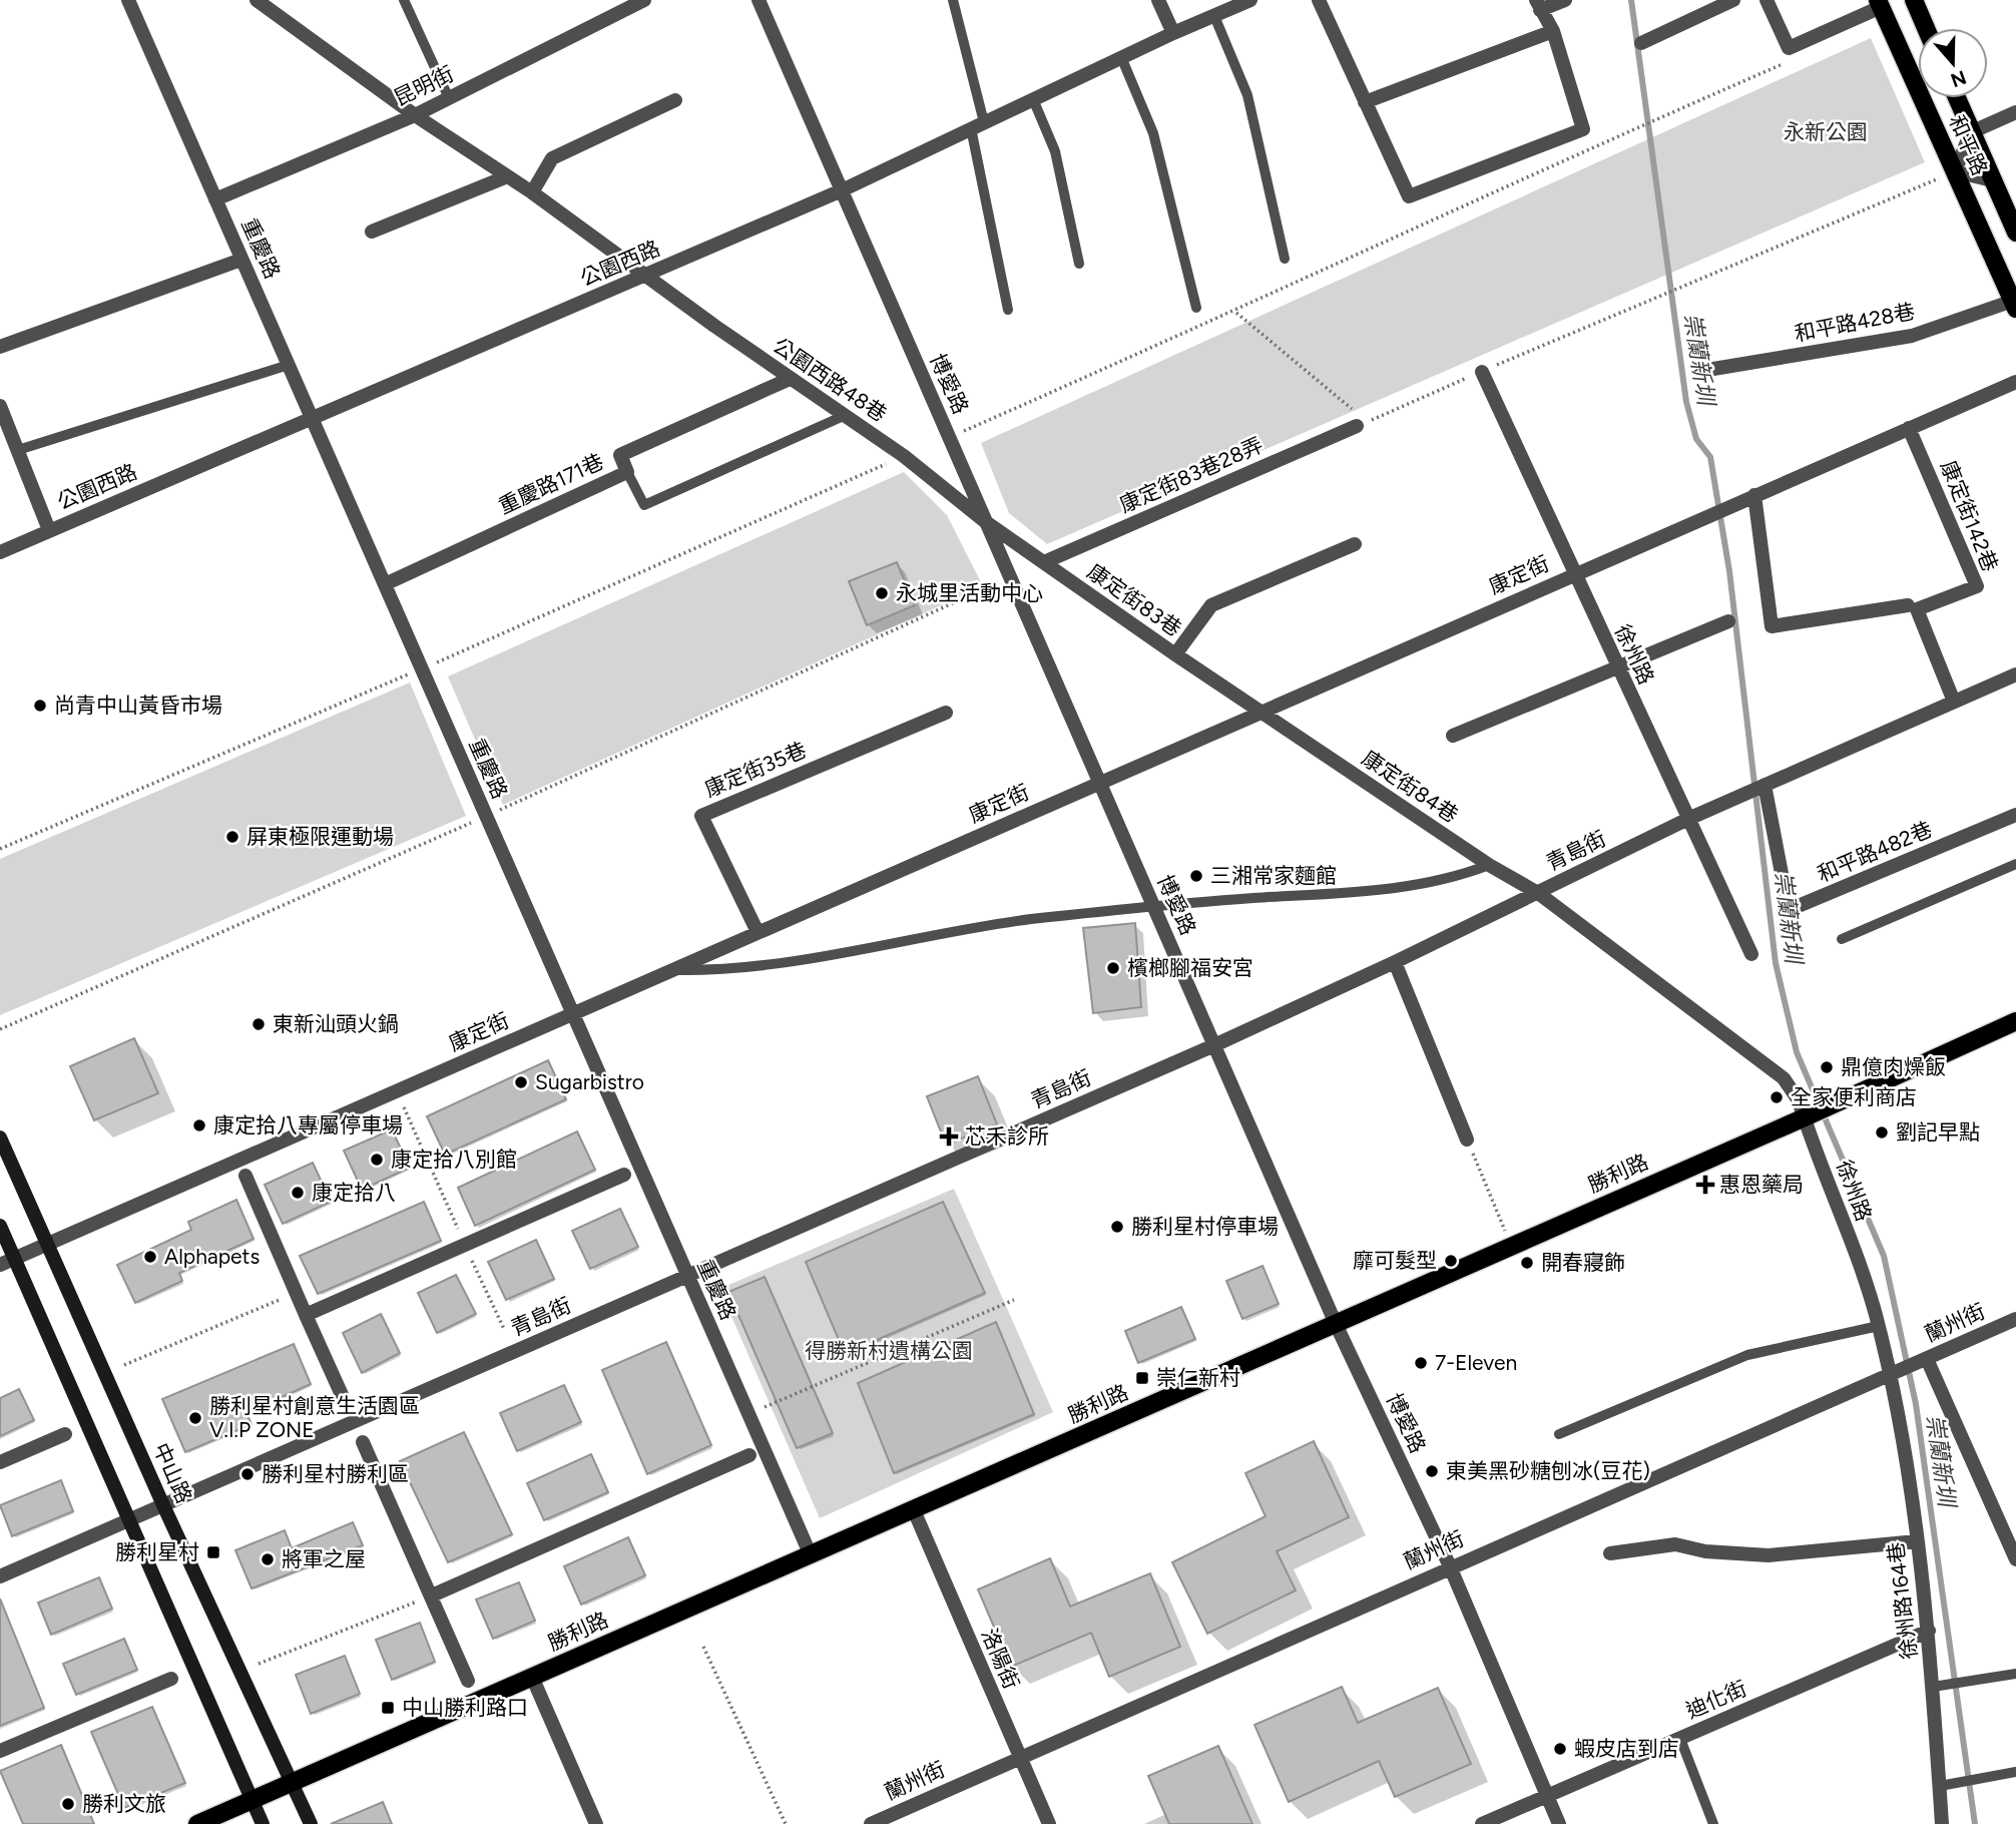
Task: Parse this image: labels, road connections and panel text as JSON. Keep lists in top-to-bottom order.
{
  "streets": {
    "main road": ["和平路", "勝利路"],
    "street": [
      "昆明街",
      "重慶路",
      "公園西路",
      "和平路428巷",
      "公園西路48巷",
      "博愛路",
      "康定街83巷28弄",
      "重慶路171巷",
      "康定街142巷",
      "康定街",
      "康定街83巷",
      "徐州路",
      "康定街35巷",
      "康定街84巷",
      "青島街",
      "和平路482巷",
      "蘭州街",
      "中山路",
      "徐州路164巷",
      "洛陽街",
      "迪化街"
    ]
  },
  "crossings": [
    ["昆明街", "重慶路"],
    ["昆明街", "公園西路48巷"],
    ["和平路", "和平路428巷"],
    ["重慶路", "公園西路"],
    ["重慶路", "重慶路171巷"],
    ["重慶路", "康定街"],
    ["重慶路", "青島街"],
    ["重慶路", "勝利路"],
    ["公園西路", "公園西路48巷"],
    ["公園西路", "博愛路"],
    ["公園西路48巷", "博愛路"],
    ["公園西路48巷", "重慶路171巷"],
    ["公園西路48巷", "康定街83巷"],
    ["博愛路", "康定街"],
    ["博愛路", "康定街83巷"],
    ["博愛路", "青島街"],
    ["博愛路", "勝利路"],
    ["博愛路", "蘭州街"],
    ["博愛路", "迪化街"],
    ["康定街83巷28弄", "康定街83巷"],
    ["康定街142巷", "康定街"],
    ["康定街142巷", "青島街"],
    ["康定街", "康定街83巷"],
    ["康定街", "徐州路"],
    ["康定街", "康定街35巷"],
    ["康定街", "康定街84巷"],
    ["康定街", "中山路"],
    ["康定街83巷", "康定街84巷"],
    ["徐州路", "康定街84巷"],
    ["徐州路", "青島街"],
    ["徐州路", "勝利路"],
    ["徐州路", "蘭州街"],
    ["徐州路", "徐州路164巷"],
    ["康定街84巷", "青島街"],
    ["青島街", "和平路482巷"],
    ["青島街", "中山路"],
    ["勝利路", "中山路"],
    ["勝利路", "洛陽街"],
    ["蘭州街", "徐州路164巷"],
    ["蘭州街", "洛陽街"],
    ["徐州路164巷", "迪化街"]
  ],
  "water": ["崇蘭新圳"],
  "parks": ["永新公園", "得勝新村遺構公園"],
  "places": {
    "other": [
      "永城里活動中心",
      "尚青中山黃昏市場",
      "屏東極限運動場",
      "三湘常家麵館",
      "檳榔腳福安宮",
      "東新汕頭火鍋",
      "鼎億肉燥飯",
      "Sugarbistro",
      "全家便利商店",
      "康定拾八專屬停車場",
      "劉記早點",
      "康定拾八別館",
      "康定拾八",
      "勝利星村停車場",
      "Alphapets",
      "靡可髮型",
      "開春寢飾",
      "7-Eleven",
      "勝利星村創意生活園區 V.I.P ZONE",
      "東美黑砂糖刨冰(豆花)",
      "勝利星村勝利區",
      "將軍之屋",
      "蝦皮店到店",
      "勝利文旅"
    ],
    "health": ["芯禾診所", "惠恩藥局"],
    "transit": ["崇仁新村", "勝利星村", "中山勝利路口"]
  },
  "north": "bottom"
}
